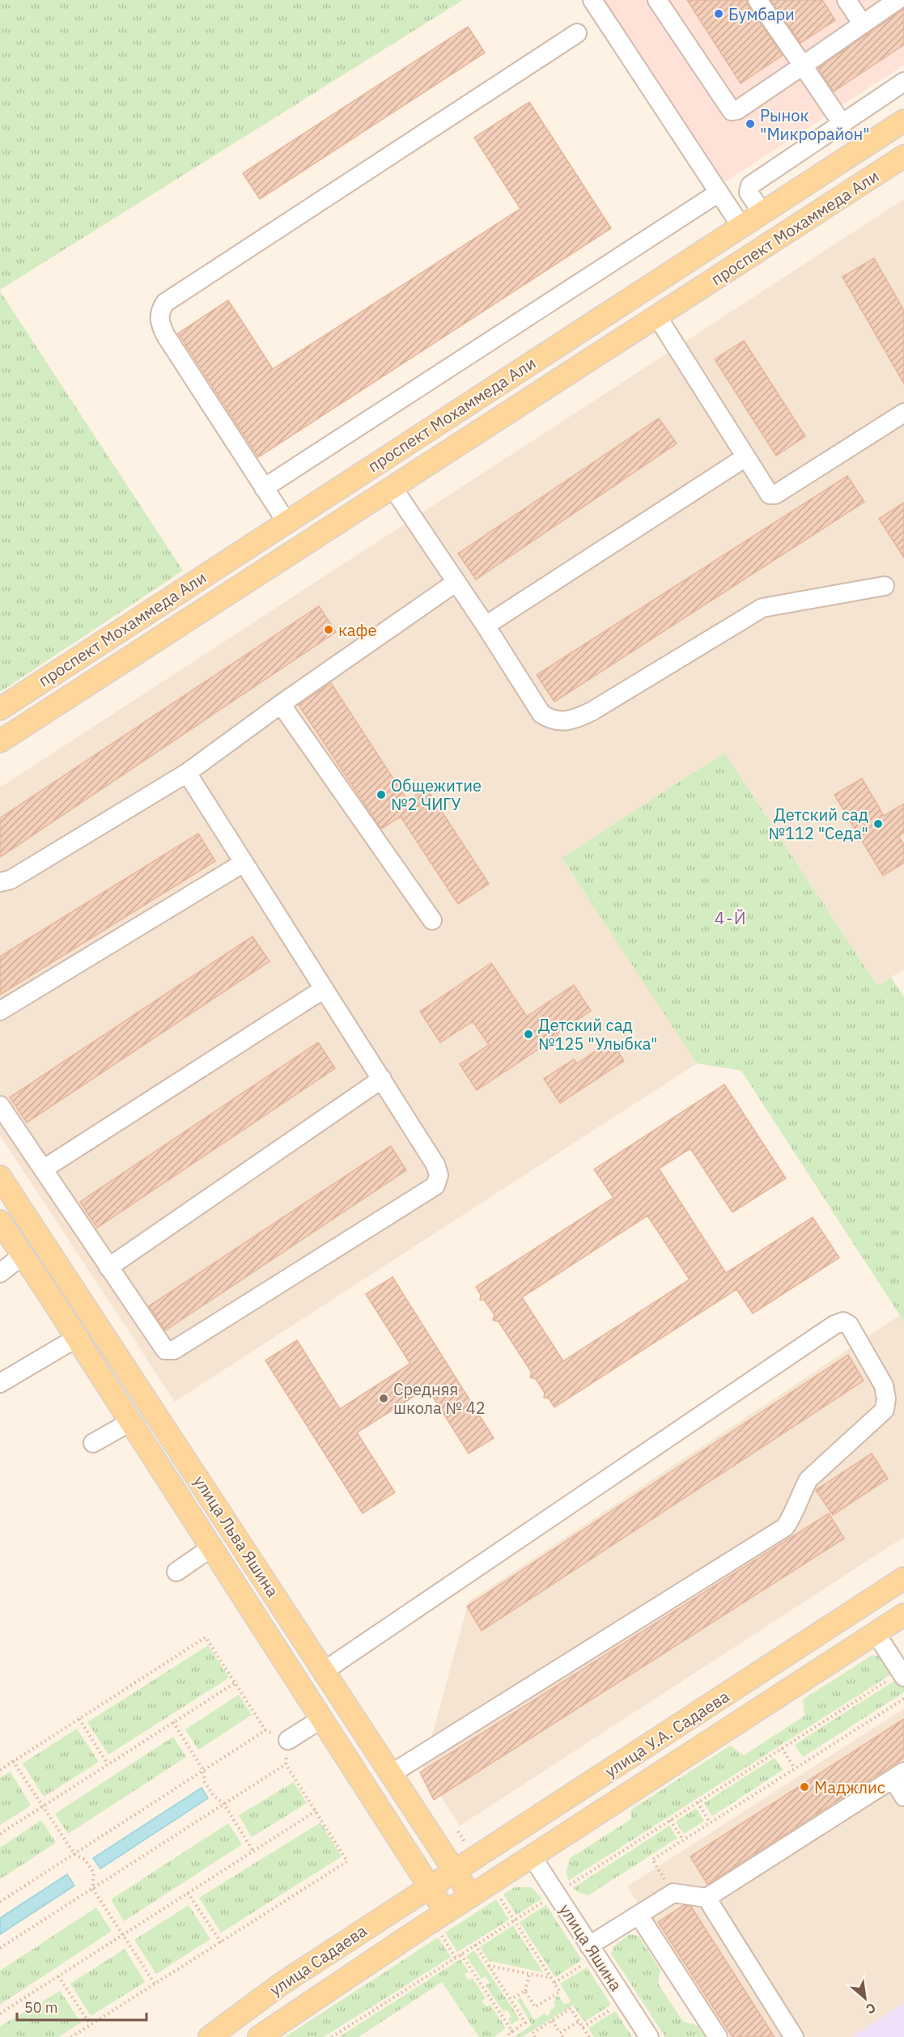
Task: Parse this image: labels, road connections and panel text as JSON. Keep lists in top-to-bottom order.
{
  "streets": {
    "main road": [
      "проспект Мохаммеда Али",
      "улица Льва Яшина",
      "улица У.А. Садаева",
      "улица Садаева"
    ],
    "street": ["улица Яшина"]
  },
  "crossings": [
    ["улица Льва Яшина", "улица У.А. Садаева"],
    ["улица Льва Яшина", "улица Садаева"],
    ["улица У.А. Садаева", "улица Яшина"],
    ["улица У.А. Садаева", "улица Садаева"]
  ],
  "districts": ["4-Й"],
  "places": [
    "Бумбари",
    "Рынок \"Микрорайон\"",
    "кафе",
    "Общежитие №2 ЧИГУ",
    "Детский сад №112 \"Седа\"",
    "Детский сад №125 \"Улыбка\"",
    "Средняя школа № 42",
    "Маджлис"
  ],
  "scale_bar": "50 m",
  "north": "bottom right"
}
